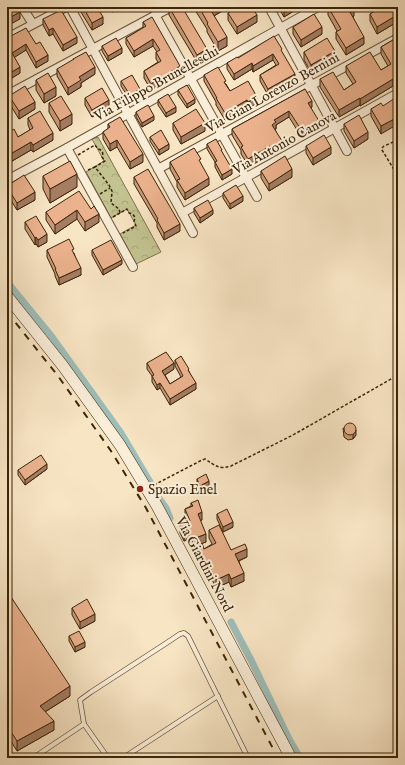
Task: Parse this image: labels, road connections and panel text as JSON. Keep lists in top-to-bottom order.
{
  "streets": {
    "main road": ["Via Giardini Nord"],
    "street": ["Via Filippo Brunelleschi", "Via Gian Lorenzo Bernini", "Via Antonio Canova"]
  },
  "places": ["Spazio Enel"]
}
